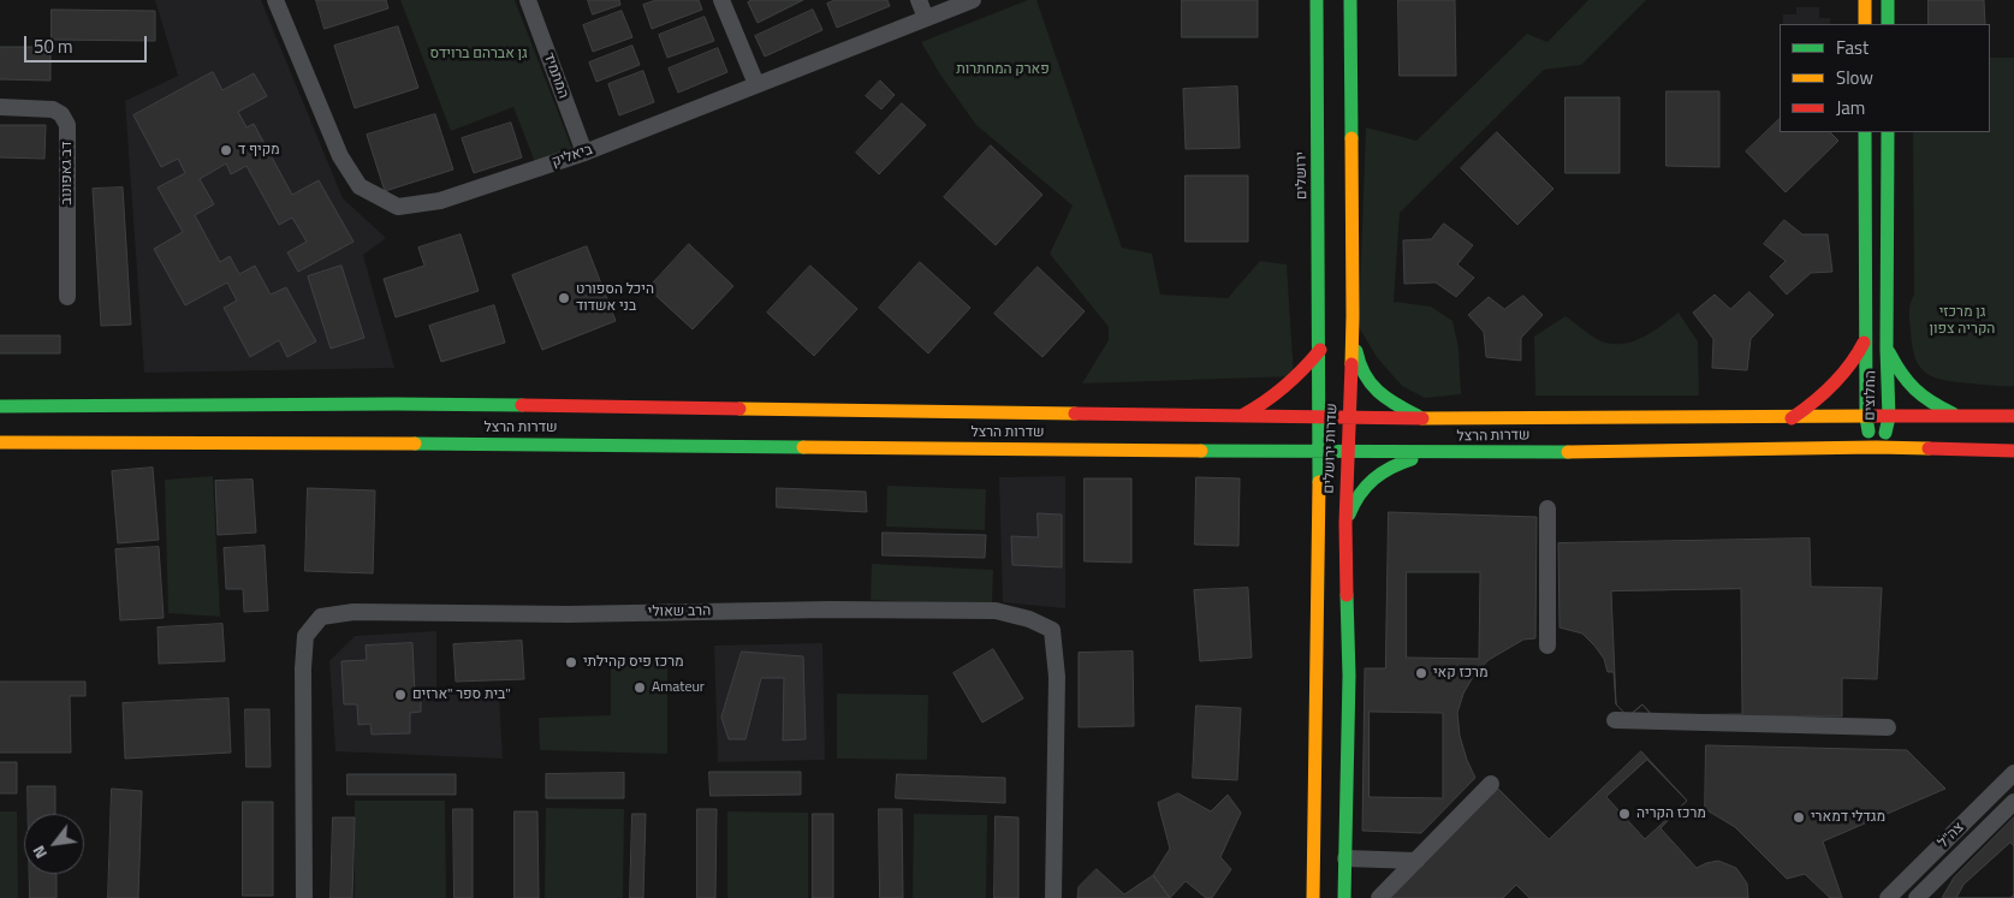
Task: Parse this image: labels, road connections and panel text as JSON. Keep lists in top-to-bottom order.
{
  "streets": {
    "main road": [
      "ירושלים",
      "החלוצים",
      "שדרות הרצל",
      "שדרות ירושלים"
    ],
    "street": [
      "המתמיד",
      "ביאליק",
      "דב גאפונוב",
      "הרב שאולי",
      "צה\"ל"
    ]
  },
  "crossings": [
    ["המתמיד", "ביאליק"],
    ["ירושלים", "שדרות ירושלים"],
    ["החלוצים", "שדרות הרצל"],
    ["שדרות הרצל", "שדרות ירושלים"]
  ],
  "parks": ["גן אברהם ברוידס", "פארק המחתרות", "גן מרכזי הקריה צפון"],
  "places": [
    "מקיף ד",
    "היכל הספורט בני אשדוד",
    "מרכז פיס קהילתי",
    "מרכז קאי",
    "Amateur",
    "בית ספר \"ארזים\"",
    "מרכז הקריה",
    "מגדלי דמארי"
  ],
  "legend": ["Fast", "Slow", "Jam"],
  "scale_bar": "50 m",
  "north": "bottom left"
}
